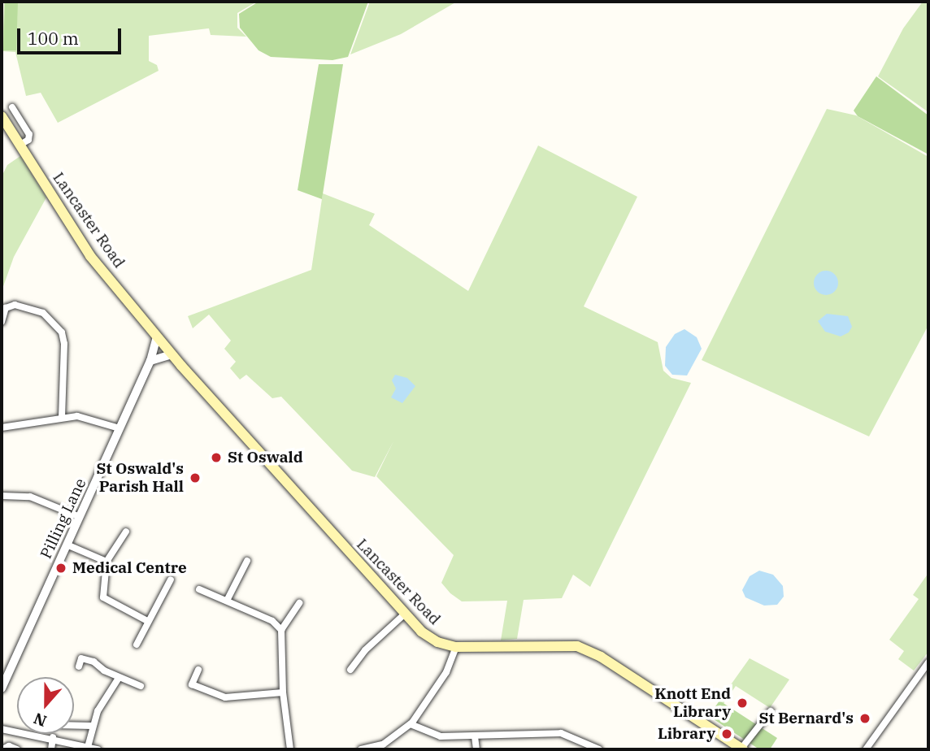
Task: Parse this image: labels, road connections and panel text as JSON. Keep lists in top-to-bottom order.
{
  "streets": {
    "main road": ["Lancaster Road"],
    "street": ["Pilling Lane"]
  },
  "crossings": [
    ["Lancaster Road", "Pilling Lane"]
  ],
  "places": [
    "St Oswald",
    "St Oswald's Parish Hall",
    "Medical Centre",
    "Knott End Library",
    "St Bernard's",
    "Library"
  ],
  "scale_bar": "100 m",
  "north": "bottom"
}
